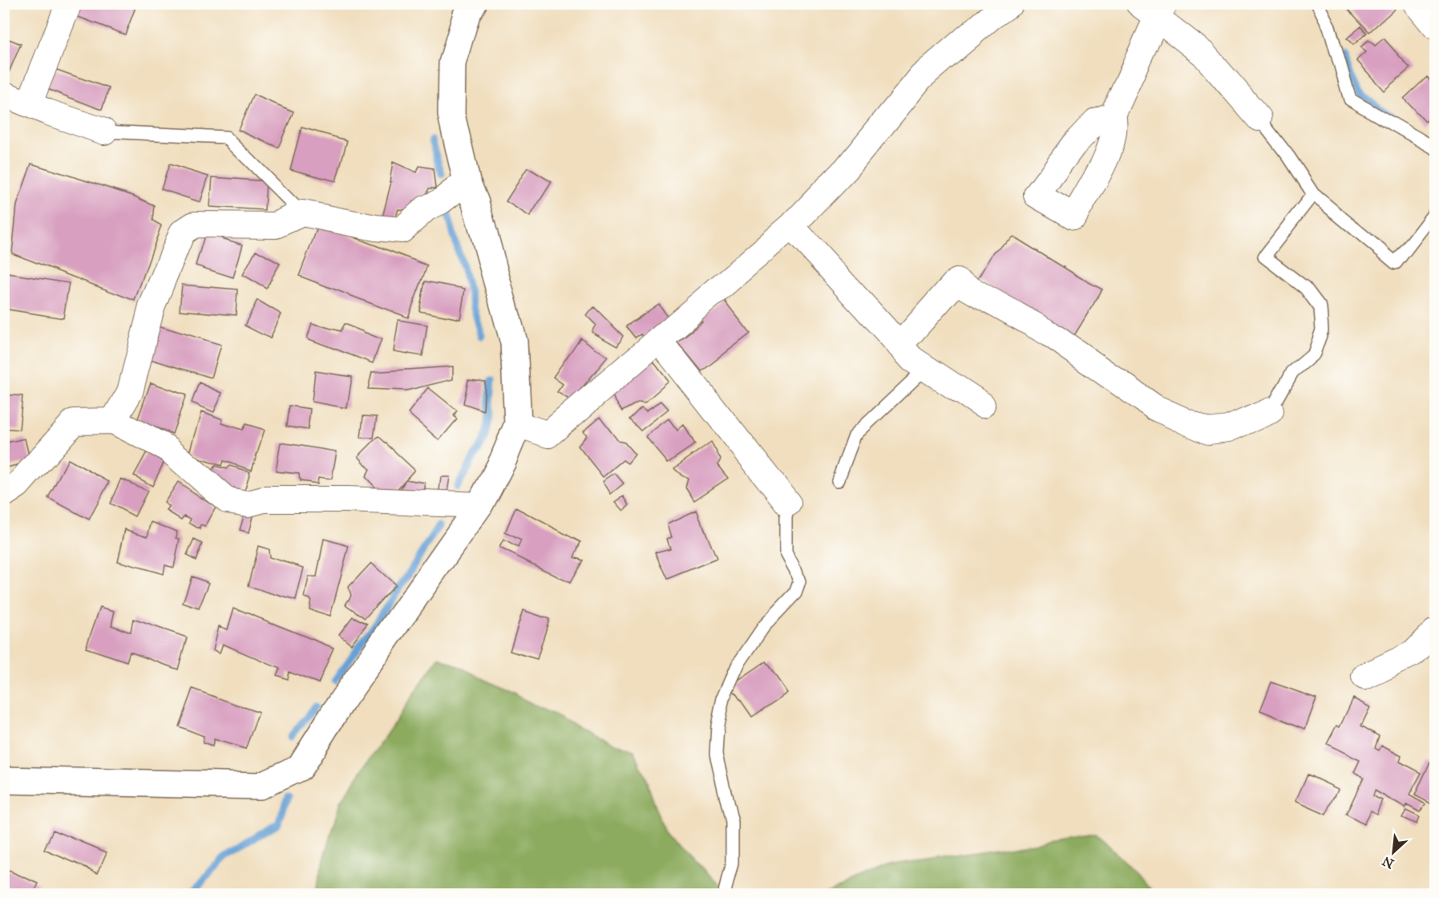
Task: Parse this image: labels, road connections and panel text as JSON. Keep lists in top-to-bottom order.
{
  "north": "bottom left"
}
